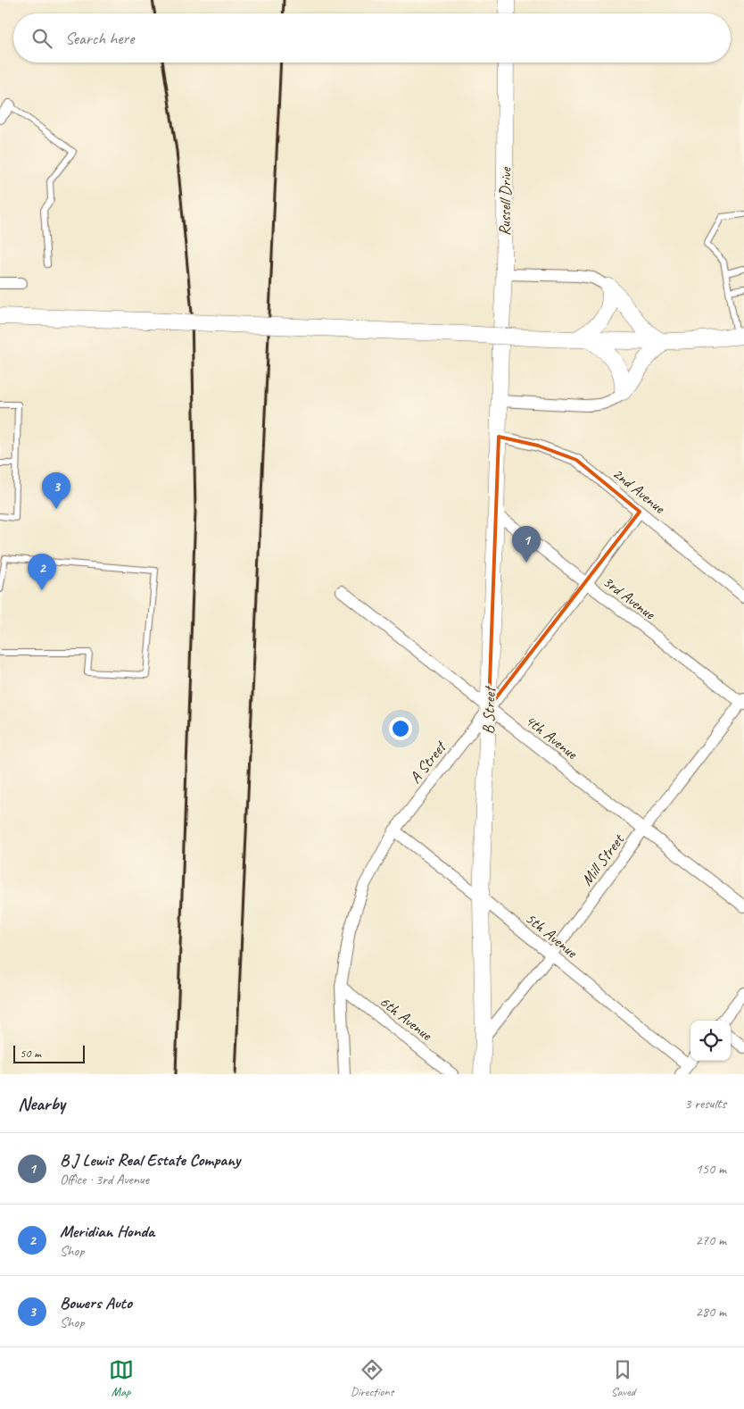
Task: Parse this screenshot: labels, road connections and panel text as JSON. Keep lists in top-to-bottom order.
{
  "streets": {
    "main road": ["Russell Drive", "B Street"],
    "street": [
      "2nd Avenue",
      "3rd Avenue",
      "4th Avenue",
      "A Street",
      "Mill Street",
      "5th Avenue",
      "6th Avenue"
    ]
  },
  "crossings": [
    ["Russell Drive", "B Street"],
    ["2nd Avenue", "B Street"],
    ["2nd Avenue", "A Street"],
    ["3rd Avenue", "B Street"],
    ["3rd Avenue", "A Street"],
    ["3rd Avenue", "Mill Street"],
    ["B Street", "4th Avenue"],
    ["B Street", "A Street"],
    ["B Street", "Mill Street"],
    ["B Street", "5th Avenue"],
    ["4th Avenue", "A Street"],
    ["4th Avenue", "Mill Street"],
    ["A Street", "5th Avenue"],
    ["A Street", "6th Avenue"],
    ["Mill Street", "5th Avenue"]
  ],
  "scale_bar": "50 m",
  "page": {
    "search": "Search here",
    "pins": ["3", "1", "2"],
    "scale": "50 m",
    "heading": ["Nearby", "3 results"],
    "list": [
      {
        "mark": "1",
        "name": "B J Lewis Real Estate Company",
        "note": "Office · 3rd Avenue",
        "value": "150 m"
      },
      {
        "mark": "2",
        "name": "Meridian Honda",
        "note": "Shop",
        "value": "270 m"
      },
      {
        "mark": "3",
        "name": "Bowers Auto",
        "note": "Shop",
        "value": "280 m"
      }
    ],
    "nav": ["Map", "Directions", "Saved"]
  }
}
